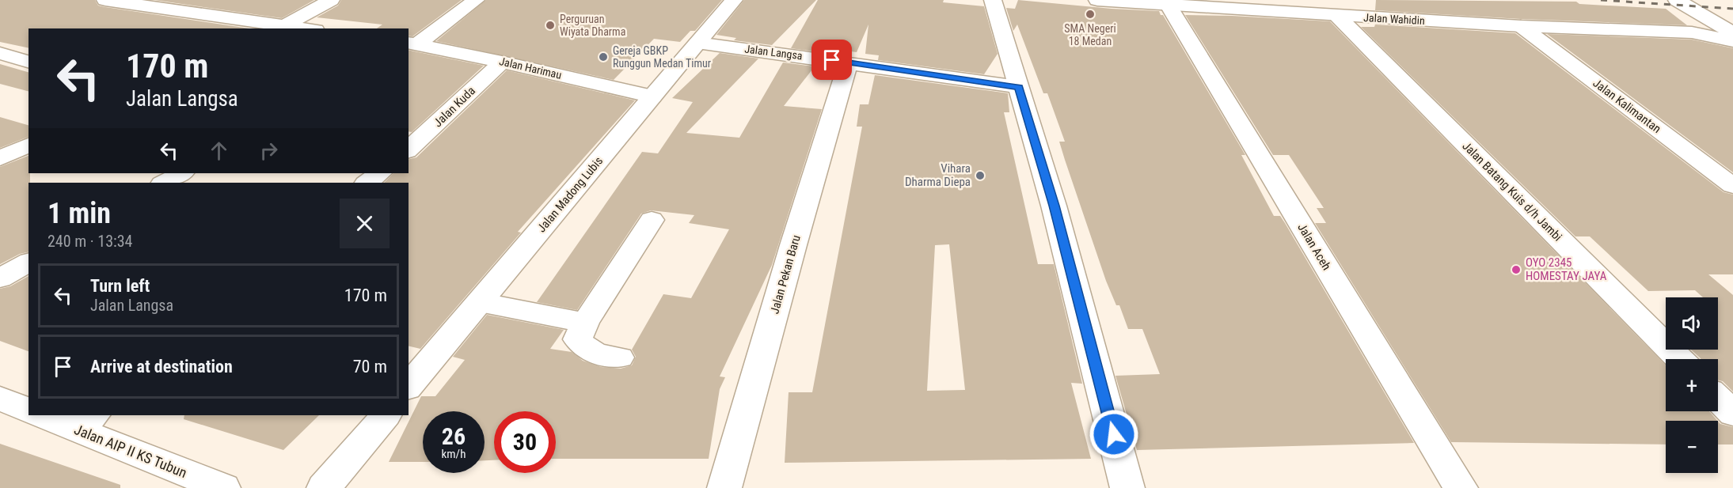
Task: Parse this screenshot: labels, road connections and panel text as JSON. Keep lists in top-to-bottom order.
{
  "streets": {
    "street": [
      "Jalan Wahidin",
      "Jalan Langsa",
      "Jalan Harimau",
      "Jalan Kalimantan",
      "Jalan Kuda",
      "Jalan Batang Kuis d/h Jambi",
      "Jalan Madong Lubis",
      "Jalan Aceh",
      "Jalan Pekan Baru",
      "Jalan AIP II KS Tubun"
    ]
  },
  "crossings": [
    ["Jalan Wahidin", "Jalan Kalimantan"],
    ["Jalan Wahidin", "Jalan Batang Kuis d/h Jambi"],
    ["Jalan Wahidin", "Jalan Aceh"],
    ["Jalan Langsa", "Jalan Madong Lubis"],
    ["Jalan Langsa", "Jalan Pekan Baru"],
    ["Jalan Harimau", "Jalan Kuda"],
    ["Jalan Harimau", "Jalan Madong Lubis"]
  ],
  "places": [
    "SMA Negeri 18 Medan",
    "Perguruan Wiyata Dharma",
    "Gereja GBKP Runggun Medan Timur",
    "Vihara Dharma Diepa",
    "OYO 2345 HOMESTAY JAYA"
  ],
  "page": {
    "turn": ["170 m", "Jalan Langsa"],
    "heading": ["1 min", "240 m · 13:34"],
    "list": [
      {
        "name": "Turn left",
        "note": "Jalan Langsa",
        "value": "170 m"
      },
      {
        "name": "Arrive at destination",
        "value": "70 m"
      }
    ],
    "map_buttons": ["+", "−"],
    "speed": "26 km/h",
    "limit": "30"
  }
}
